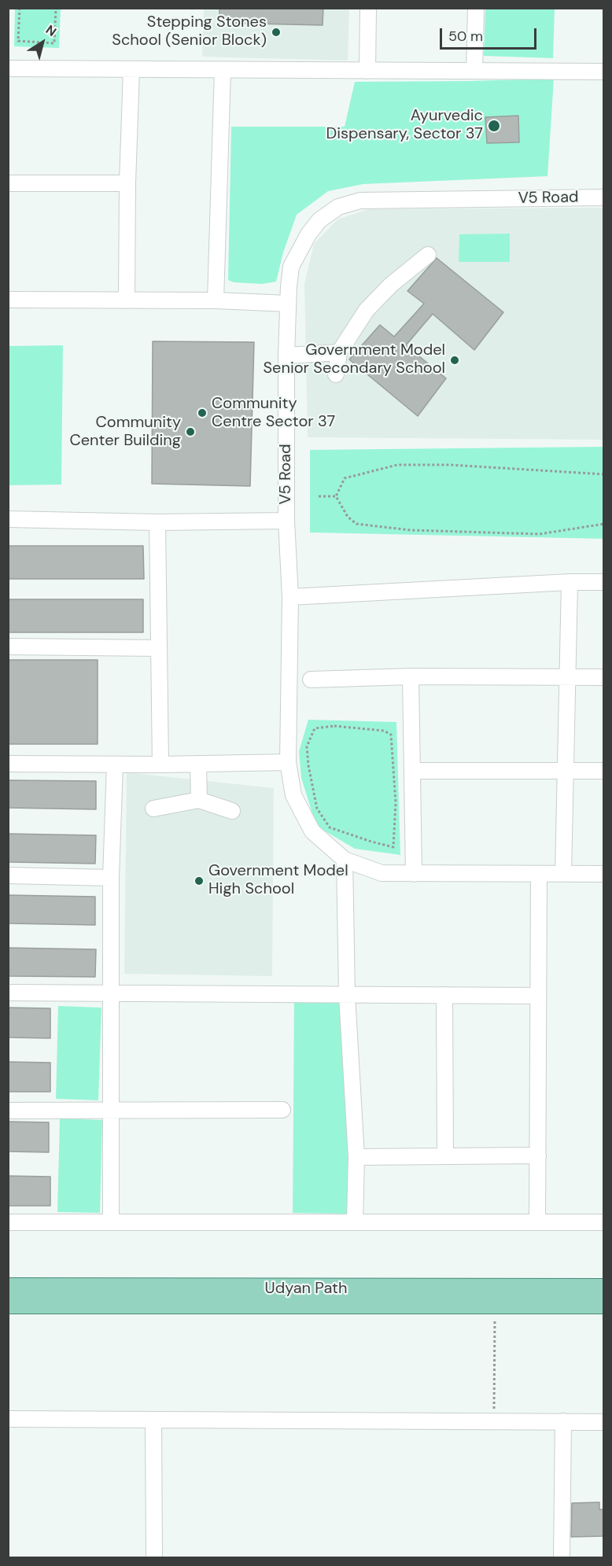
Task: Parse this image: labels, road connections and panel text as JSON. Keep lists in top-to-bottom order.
{
  "streets": {
    "main road": ["Udyan Path"],
    "street": ["V5 Road"]
  },
  "places": [
    "Stepping Stones School (Senior Block)",
    "Ayurvedic Dispensary, Sector 37",
    "Government Model Senior Secondary School",
    "Community Centre Sector 37",
    "Community Center Building",
    "Government Model High School"
  ],
  "scale_bar": "50 m",
  "north": "top right"
}
